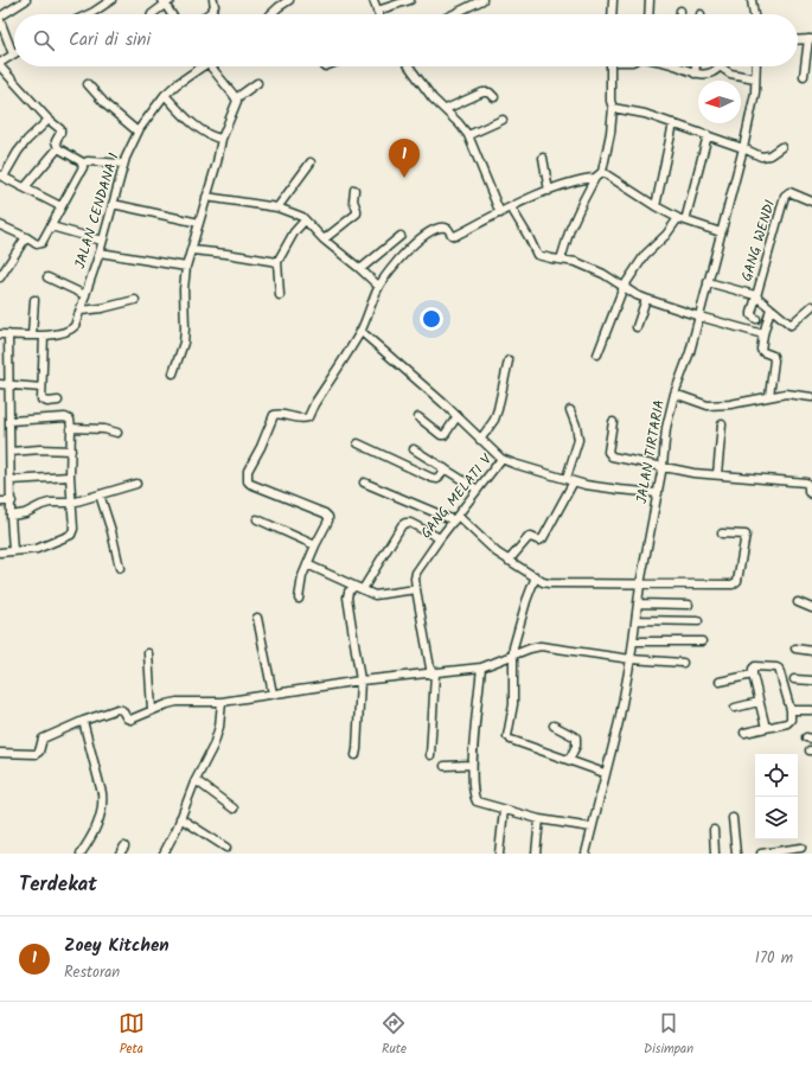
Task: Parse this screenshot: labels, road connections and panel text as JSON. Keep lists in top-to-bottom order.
{
  "streets": {
    "street": [
      "JALAN CENDANA 1",
      "GANG WENDI",
      "JALAN TIRTARIA",
      "GANG MELATI V"
    ]
  },
  "crossings": [
    ["JALAN TIRTARIA", "GANG MELATI V"]
  ],
  "north": "left",
  "page": {
    "search": "Cari di sini",
    "pins": "1",
    "heading": "Terdekat",
    "list": [
      {
        "mark": "1",
        "name": "Zoey Kitchen",
        "note": "Restoran",
        "value": "170 m"
      }
    ],
    "nav": ["Peta", "Rute", "Disimpan"]
  }
}
